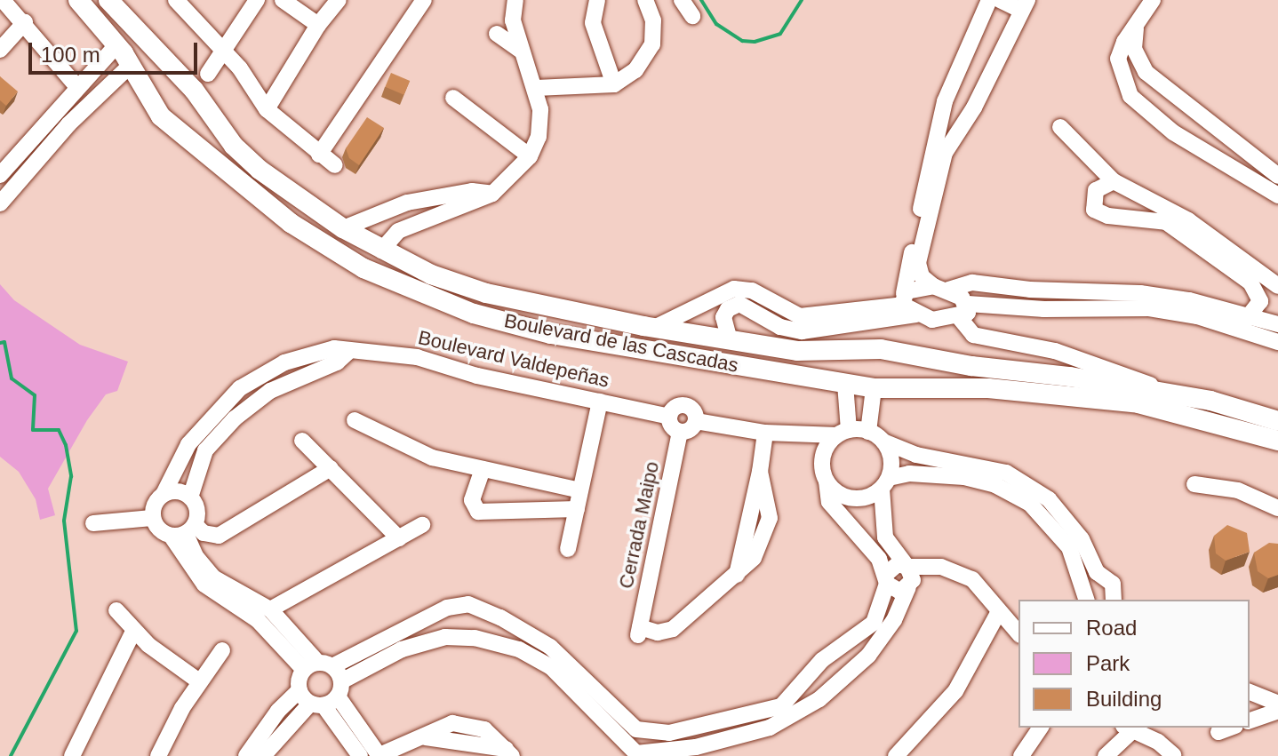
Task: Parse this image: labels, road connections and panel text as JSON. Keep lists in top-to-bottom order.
{
  "streets": {
    "main road": ["Boulevard de las Cascadas"],
    "street": ["Boulevard Valdepeñas", "Cerrada Maipo"]
  },
  "crossings": [
    ["Boulevard Valdepeñas", "Cerrada Maipo"]
  ],
  "legend": ["Road", "Park", "Building"],
  "scale_bar": "100 m"
}
